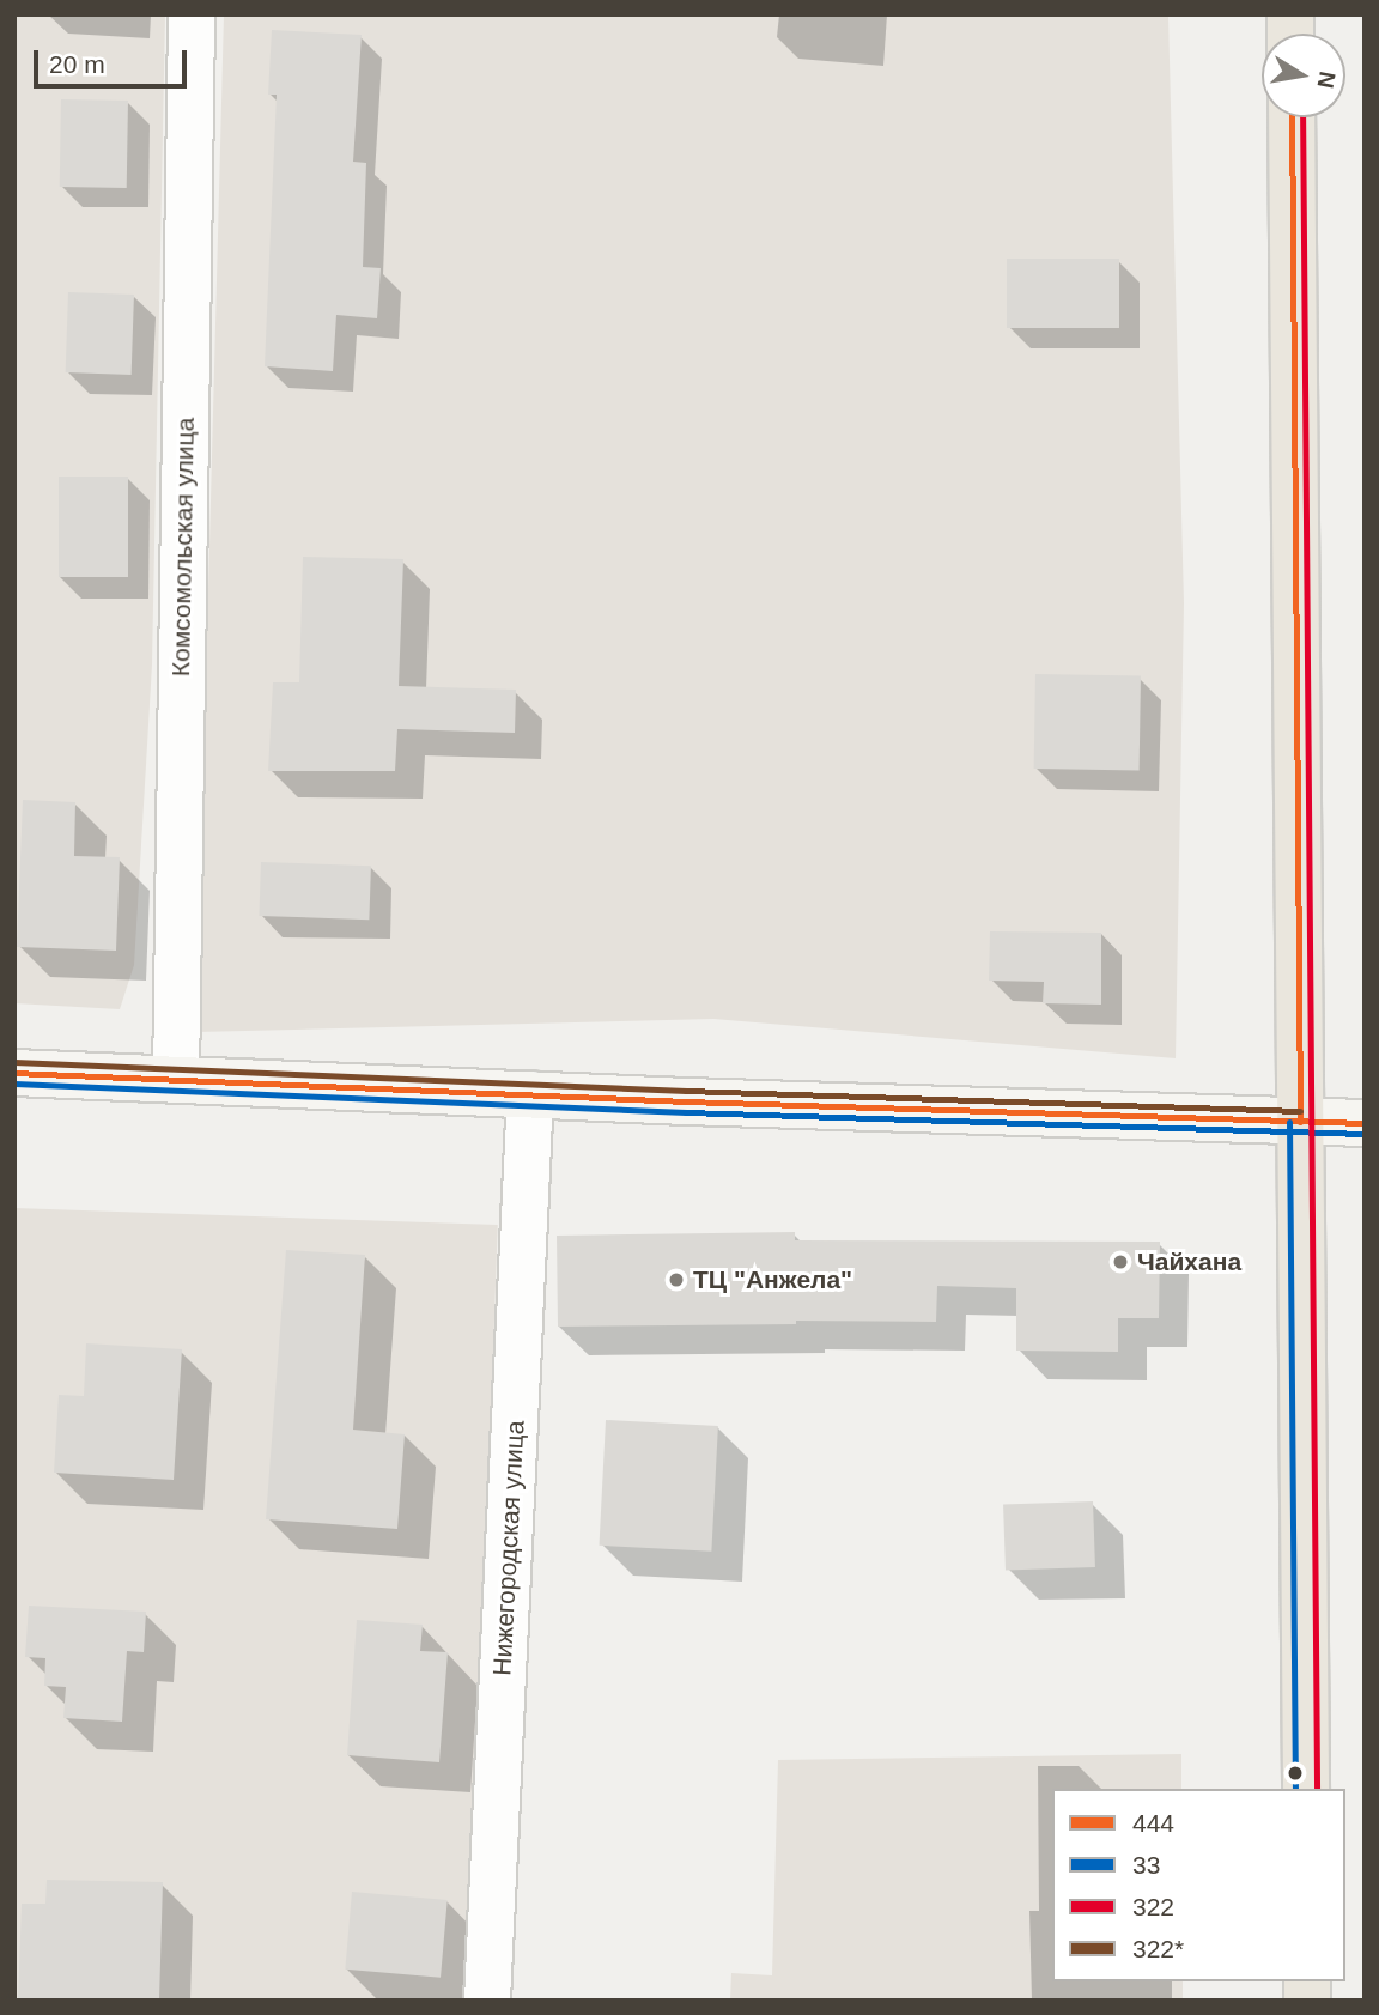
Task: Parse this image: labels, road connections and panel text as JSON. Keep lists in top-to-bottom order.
{
  "streets": {
    "street": ["Комсомольская улица", "Нижегородская улица"]
  },
  "places": ["Чайхана", "ТЦ \"Анжела\""],
  "lines": [
    "transit line 444",
    "transit line 322",
    "transit line 322*",
    "transit line 33"
  ],
  "legend": [
    "444",
    "33",
    "322",
    "322*"
  ],
  "scale_bar": "20 m",
  "north": "right"
}
